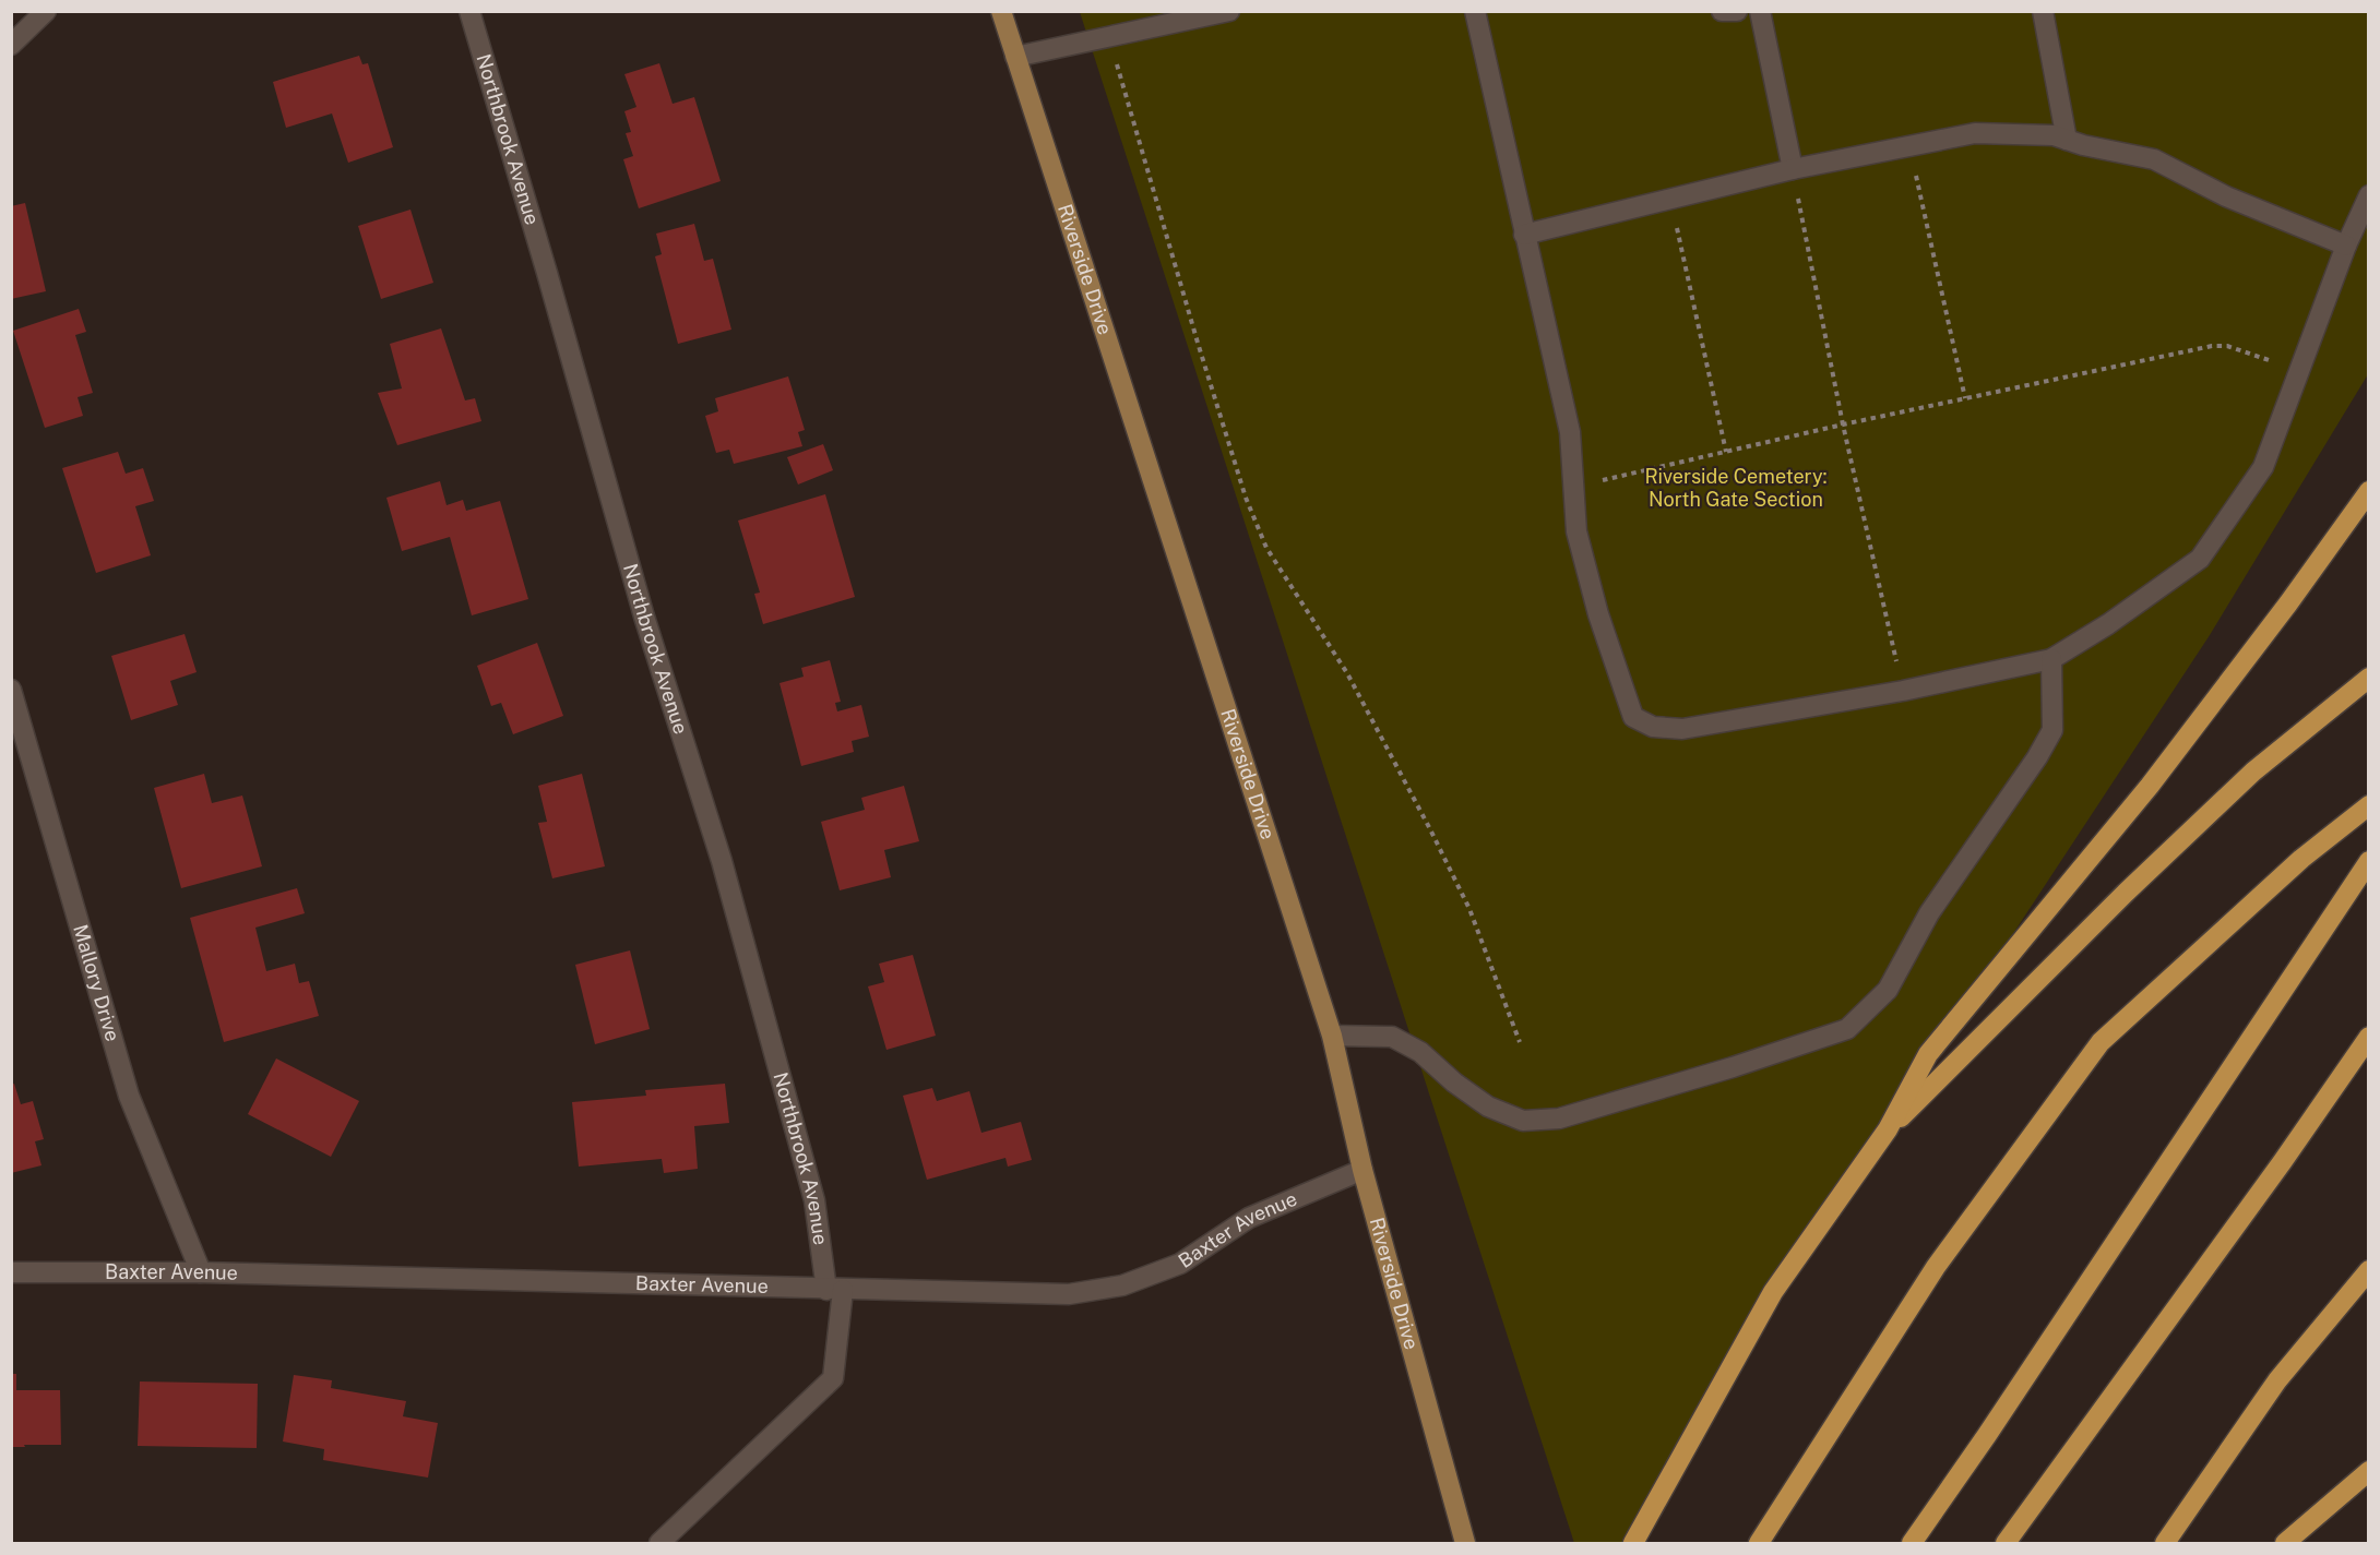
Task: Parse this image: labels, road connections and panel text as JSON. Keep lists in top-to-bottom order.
{
  "streets": {
    "main road": ["Riverside Drive"],
    "street": ["Northbrook Avenue", "Mallory Drive", "Baxter Avenue"]
  },
  "crossings": [
    ["Northbrook Avenue", "Baxter Avenue"],
    ["Riverside Drive", "Baxter Avenue"],
    ["Mallory Drive", "Baxter Avenue"]
  ],
  "parks": ["Riverside Cemetery: North Gate Section"]
}
